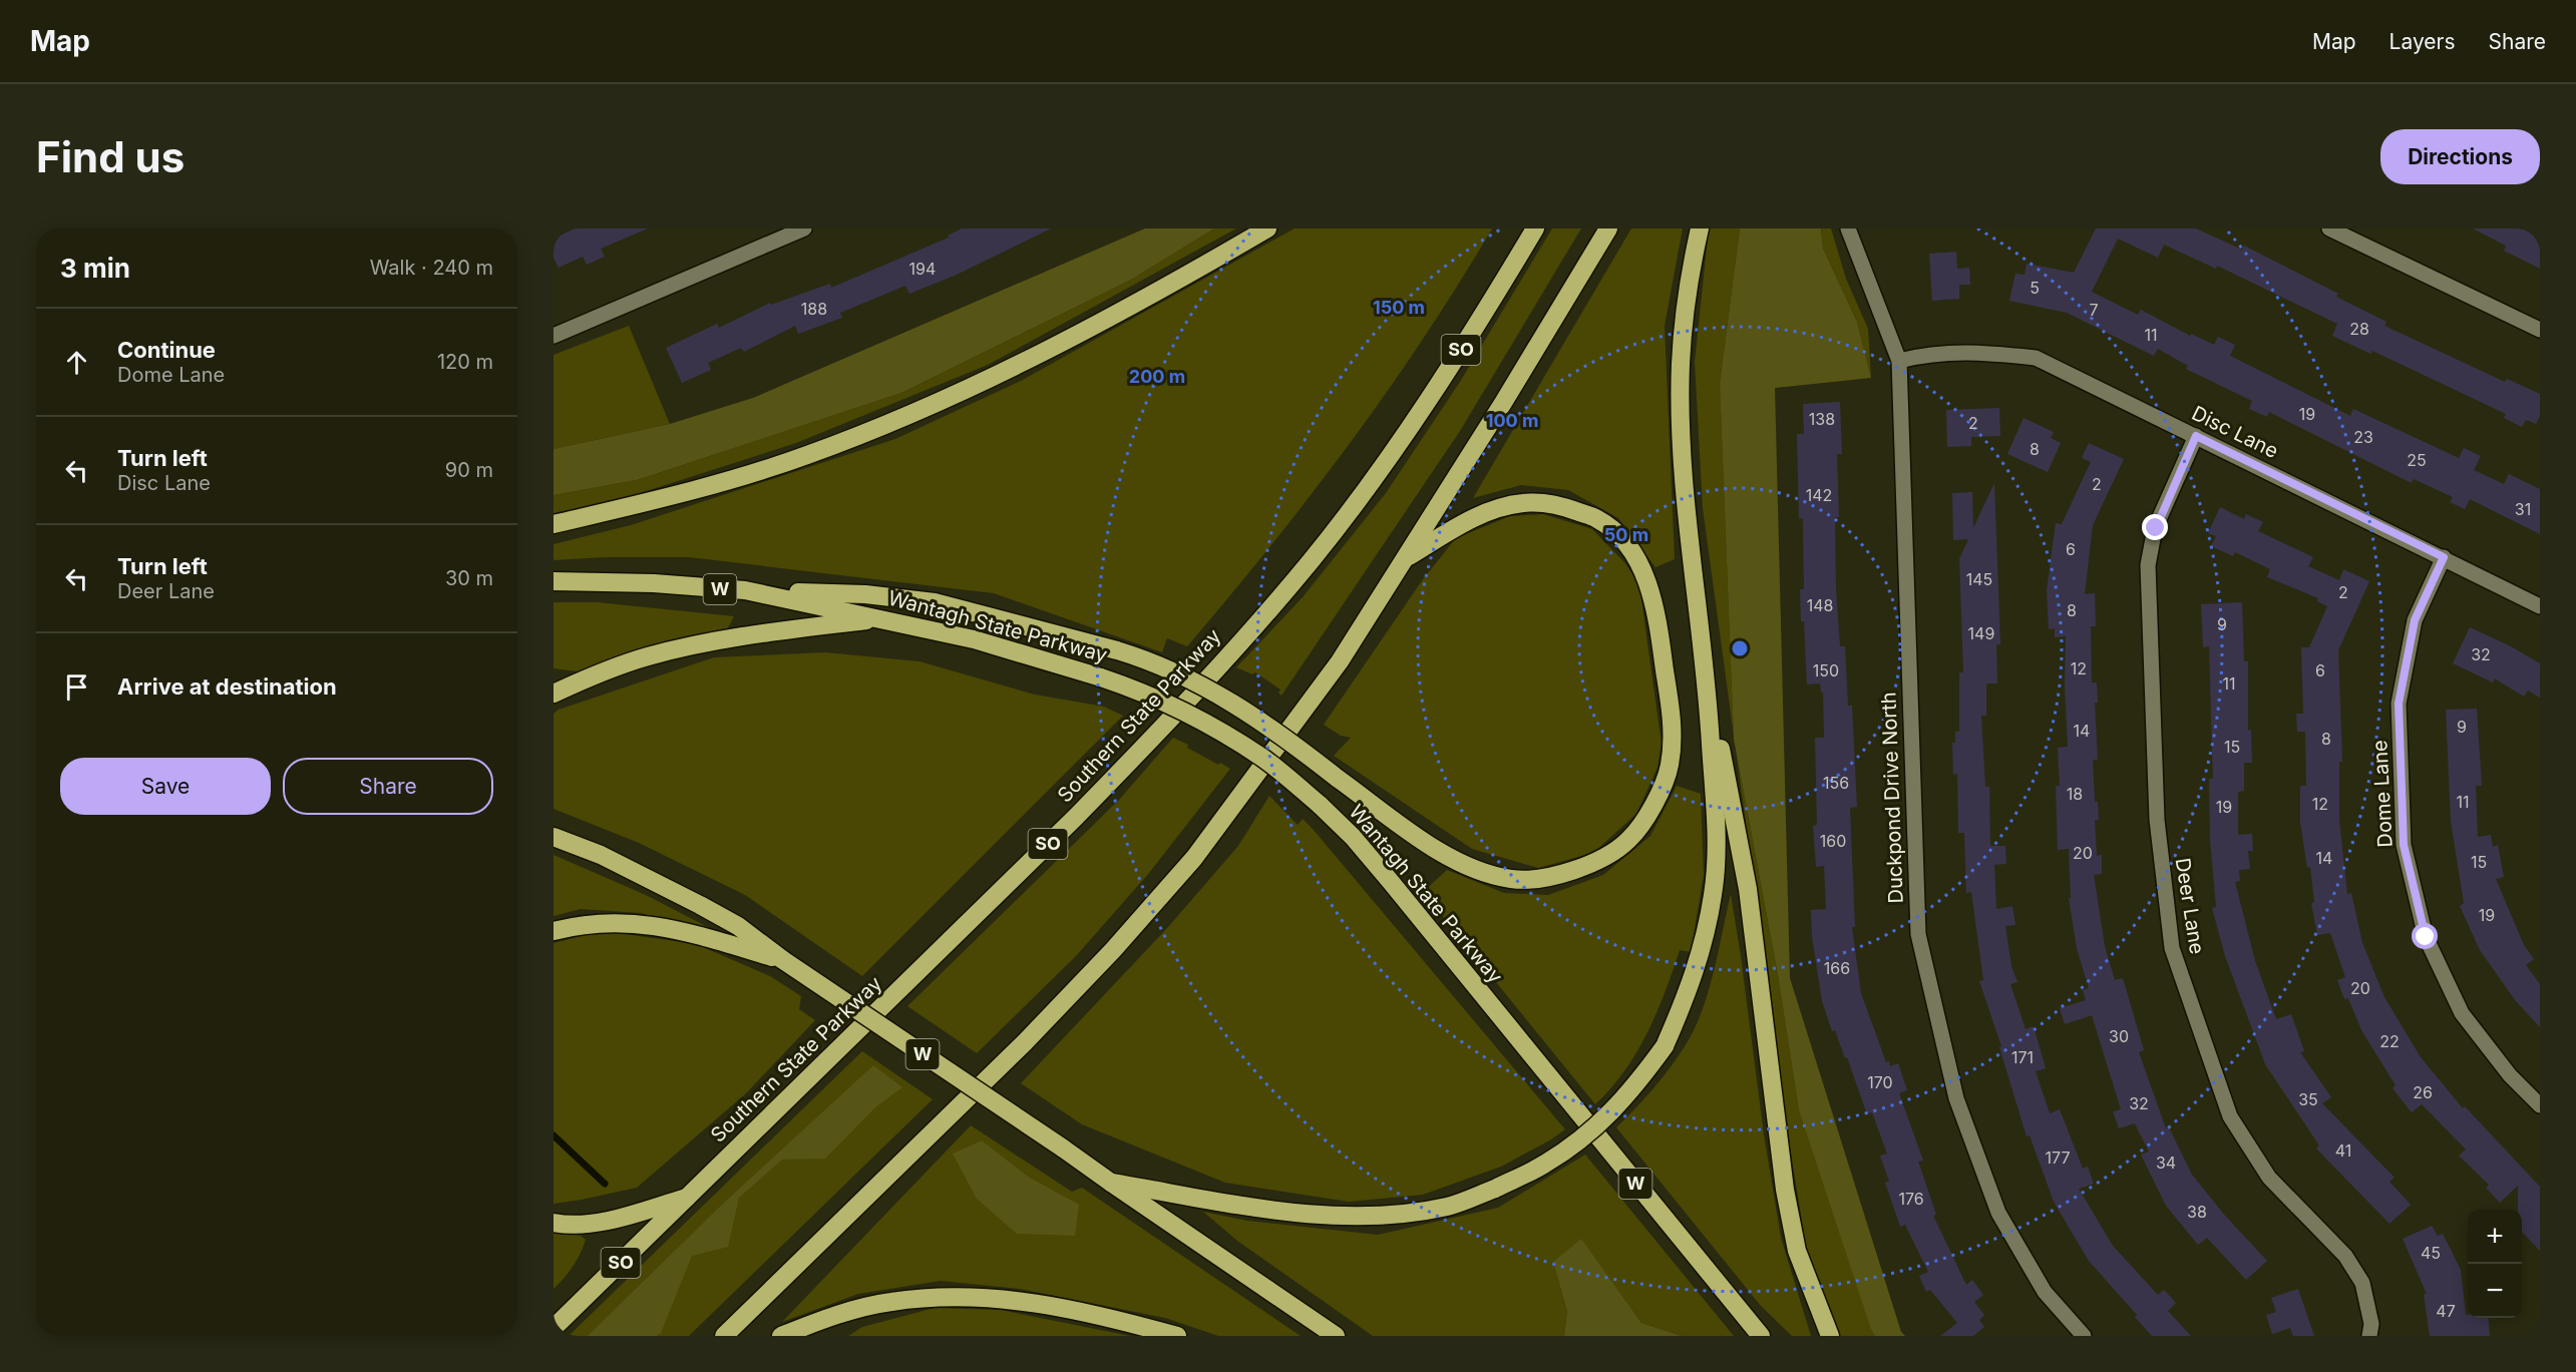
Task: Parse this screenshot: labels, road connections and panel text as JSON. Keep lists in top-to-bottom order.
{
  "streets": {
    "highway": [
      "SO",
      "W",
      "Wantagh State Parkway",
      "Southern State Parkway"
    ],
    "street": [
      "Disc Lane",
      "Dome Lane",
      "Duckpond Drive North",
      "Deer Lane"
    ]
  },
  "crossings": [
    ["Disc Lane", "Dome Lane"],
    ["Disc Lane", "Duckpond Drive North"],
    ["Disc Lane", "Deer Lane"]
  ],
  "house_numbers": [
    "194",
    "5",
    "188",
    "7",
    "28",
    "11",
    "19",
    "138",
    "2",
    "23",
    "8",
    "25",
    "2",
    "142",
    "31",
    "6",
    "145",
    "2",
    "148",
    "8",
    "9",
    "149",
    "32",
    "12",
    "150",
    "6",
    "11",
    "9",
    "14",
    "8",
    "15",
    "156",
    "18",
    "11",
    "12",
    "19",
    "160",
    "20",
    "14",
    "15",
    "19",
    "166",
    "20",
    "30",
    "22",
    "171",
    "170",
    "26",
    "35",
    "32",
    "41",
    "177",
    "34",
    "176",
    "38",
    "45",
    "47"
  ],
  "page": {
    "header": "Map",
    "nav": ["Map", "Layers", "Share"],
    "buttons": [
      "Directions",
      ["Save", "Share"]
    ],
    "title": "Find us",
    "heading": ["3 min", "Walk · 240 m"],
    "list": [
      ["Continue", "Dome Lane", "120 m"],
      ["Turn left", "Disc Lane", "90 m"],
      ["Turn left", "Deer Lane", "30 m"],
      "Arrive at destination"
    ],
    "map_buttons": ["+", "−"]
  },
  "rings": [
    "150 m",
    "200 m",
    "100 m",
    "50 m"
  ]
}
